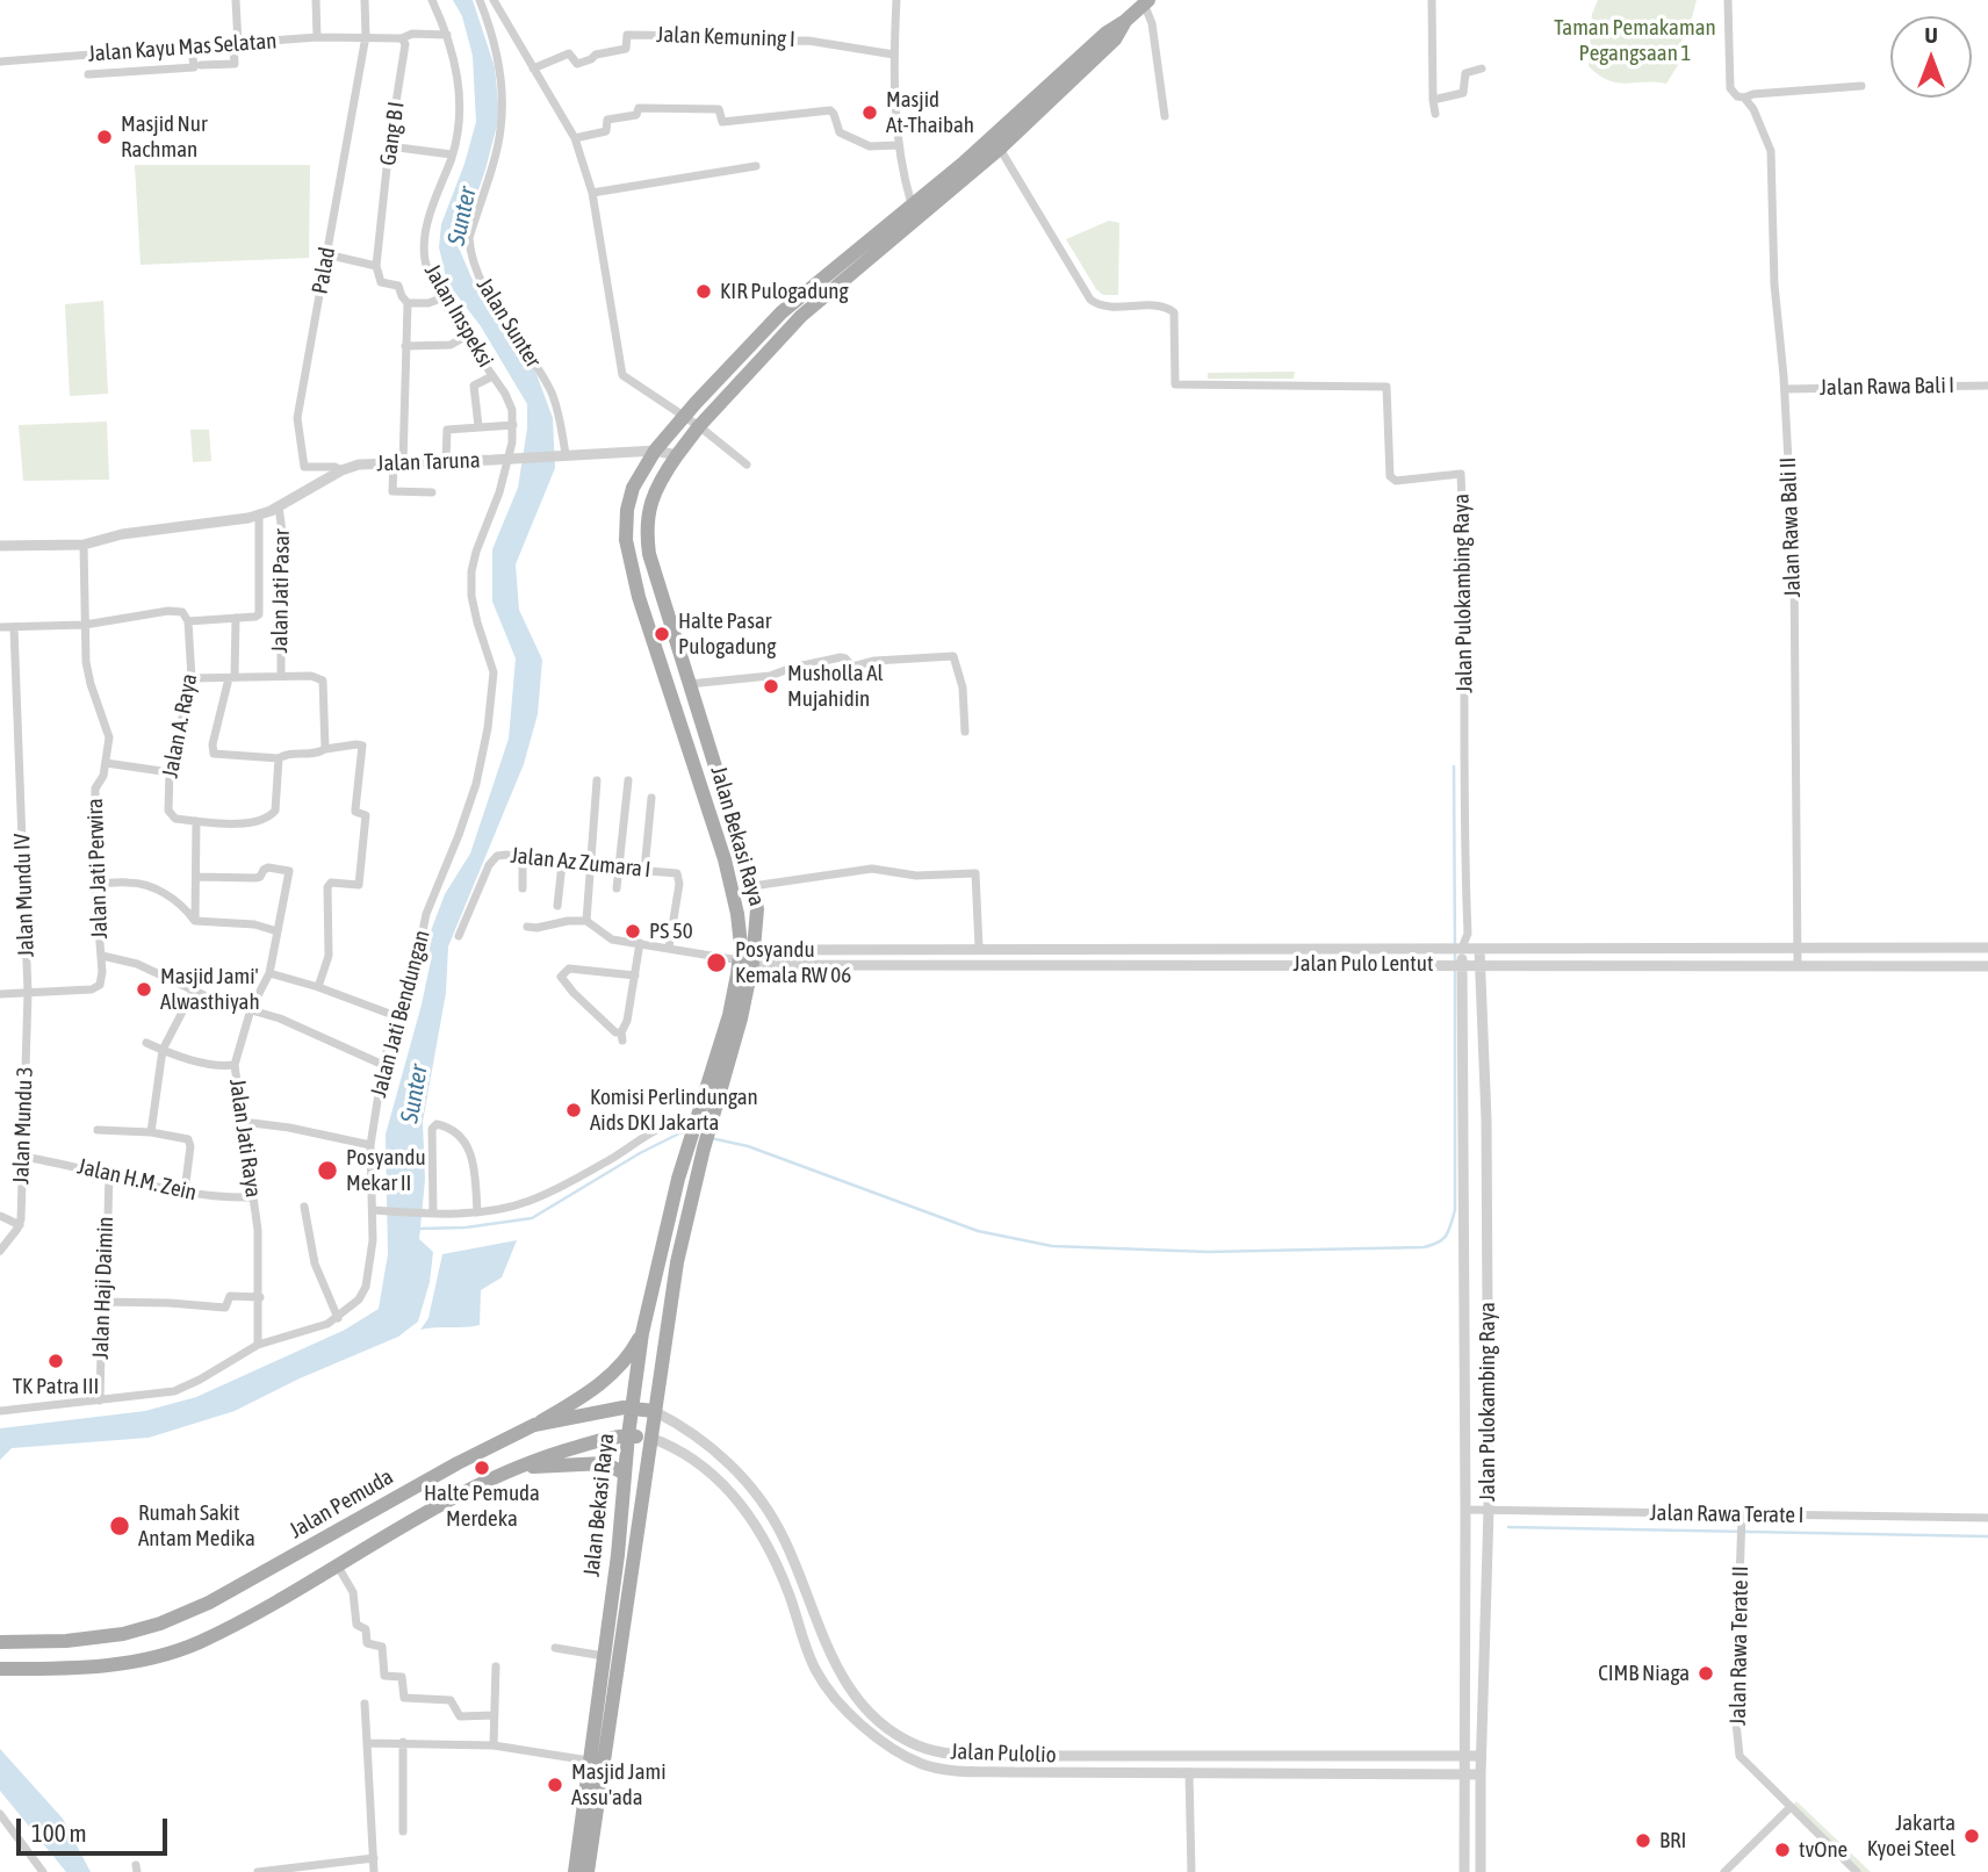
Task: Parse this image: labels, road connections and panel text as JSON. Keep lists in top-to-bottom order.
{
  "streets": {
    "main road": ["Jalan Bekasi Raya", "Jalan Pemuda"],
    "street": [
      "Jalan Kemuning I",
      "Jalan Kayu Mas Selatan",
      "Gang B I",
      "Palad",
      "Jalan Inspeksi",
      "Jalan Sunter",
      "Jalan Rawa Bali I",
      "Jalan Taruna",
      "Jalan Rawa Bali II",
      "Jalan Jati Pasar",
      "Jalan Pulokambing Raya",
      "Jalan A. Raya",
      "Jalan Az Zumara I",
      "Jalan Jati Perwira",
      "Jalan Mundu IV",
      "Jalan Pulo Lentut",
      "Jalan Jati Bendungan",
      "Jalan Mundu 3",
      "Jalan Jati Raya",
      "Jalan H.M. Zein",
      "Jalan Haji Daimin",
      "Jalan Rawa Terate I",
      "Jalan Rawa Terate II",
      "Jalan Pulolio"
    ]
  },
  "crossings": [
    ["Jalan Kayu Mas Selatan", "Palad"],
    ["Palad", "Jalan Taruna"],
    ["Jalan Sunter", "Jalan Taruna"],
    ["Jalan Rawa Bali I", "Jalan Rawa Bali II"],
    ["Jalan Taruna", "Jalan Jati Pasar"],
    ["Jalan Taruna", "Jalan Bekasi Raya"],
    ["Jalan Taruna", "Jalan Jati Perwira"],
    ["Jalan Taruna", "Jalan Jati Bendungan"],
    ["Jalan Rawa Bali II", "Jalan Pulo Lentut"],
    ["Jalan Pulokambing Raya", "Jalan Bekasi Raya"],
    ["Jalan Pulokambing Raya", "Jalan Pulo Lentut"],
    ["Jalan Pulokambing Raya", "Jalan Rawa Terate I"],
    ["Jalan Pulokambing Raya", "Jalan Pulolio"],
    ["Jalan Bekasi Raya", "Jalan Pulo Lentut"],
    ["Jalan Bekasi Raya", "Jalan Pemuda"],
    ["Jalan Bekasi Raya", "Jalan Pulolio"],
    ["Jalan Mundu IV", "Jalan Mundu 3"],
    ["Jalan Jati Bendungan", "Jalan Jati Raya"],
    ["Jalan Jati Bendungan", "Jalan Haji Daimin"],
    ["Jalan Mundu 3", "Jalan H.M. Zein"],
    ["Jalan Jati Raya", "Jalan H.M. Zein"],
    ["Jalan H.M. Zein", "Jalan Haji Daimin"],
    ["Jalan Pemuda", "Jalan Pulolio"],
    ["Jalan Rawa Terate I", "Jalan Rawa Terate II"]
  ],
  "water": ["Sunter"],
  "parks": ["Taman Pemakaman Pegangsaan 1"],
  "places": [
    "Masjid At-Thaibah",
    "Masjid Nur Rachman",
    "KIR Pulogadung",
    "Halte Pasar Pulogadung",
    "Musholla Al Mujahidin",
    "PS 50",
    "Posyandu Kemala RW 06",
    "Masjid Jami' Alwasthiyah",
    "Komisi Perlindungan Aids DKI Jakarta",
    "Posyandu Mekar II",
    "TK Patra III",
    "Halte Pemuda Merdeka",
    "Rumah Sakit Antam Medika",
    "CIMB Niaga",
    "Masjid Jami Assu'ada",
    "Jakarta Kyoei Steel",
    "BRI",
    "tvOne"
  ],
  "scale_bar": "100 m",
  "north": "top"
}
